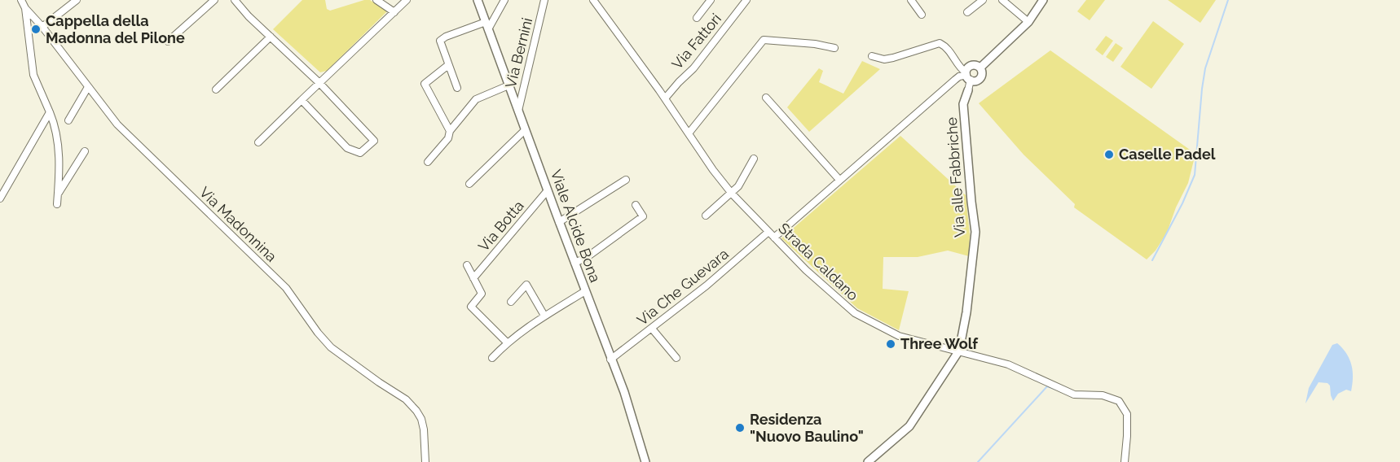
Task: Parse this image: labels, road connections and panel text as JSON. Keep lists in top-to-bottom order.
{
  "streets": {
    "street": [
      "Via Fattori",
      "Via Bernini",
      "Via alle Fabbriche",
      "Via Madonnina",
      "Via Botta",
      "Viale Alcide Bona",
      "Strada Caldano",
      "Via Che Guevara"
    ]
  },
  "crossings": [
    ["Via Fattori", "Strada Caldano"],
    ["Via Bernini", "Viale Alcide Bona"],
    ["Via alle Fabbriche", "Strada Caldano"],
    ["Via Botta", "Viale Alcide Bona"],
    ["Viale Alcide Bona", "Via Che Guevara"],
    ["Strada Caldano", "Via Che Guevara"]
  ],
  "places": [
    "Cappella della Madonna del Pilone",
    "Caselle Padel",
    "Three Wolf",
    "Residenza \"Nuovo Baulino\""
  ]
}
